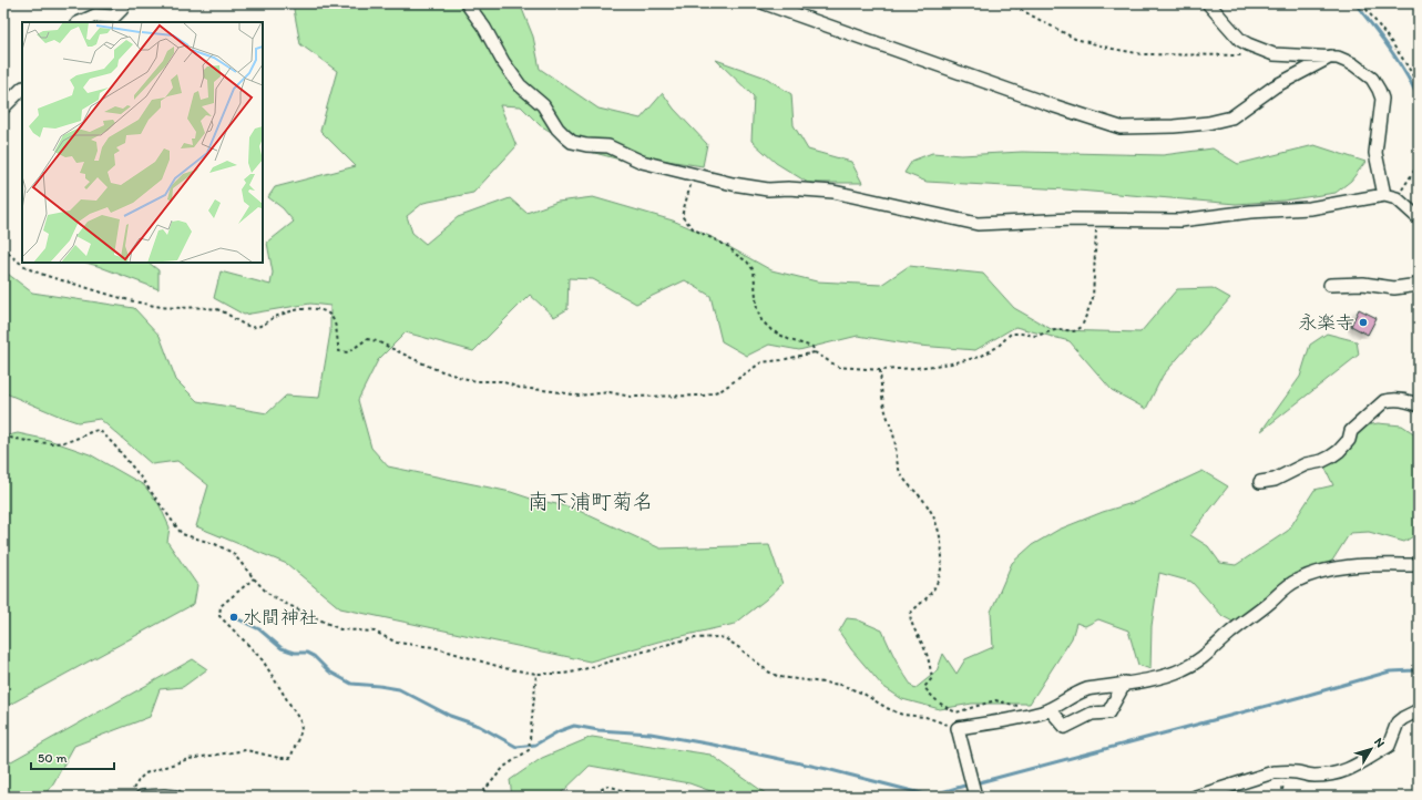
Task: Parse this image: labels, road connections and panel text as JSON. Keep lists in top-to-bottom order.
{
  "districts": ["南下浦町菊名"],
  "places": ["永楽寺", "水間神社"],
  "scale_bar": "50 m",
  "north": "top right"
}
